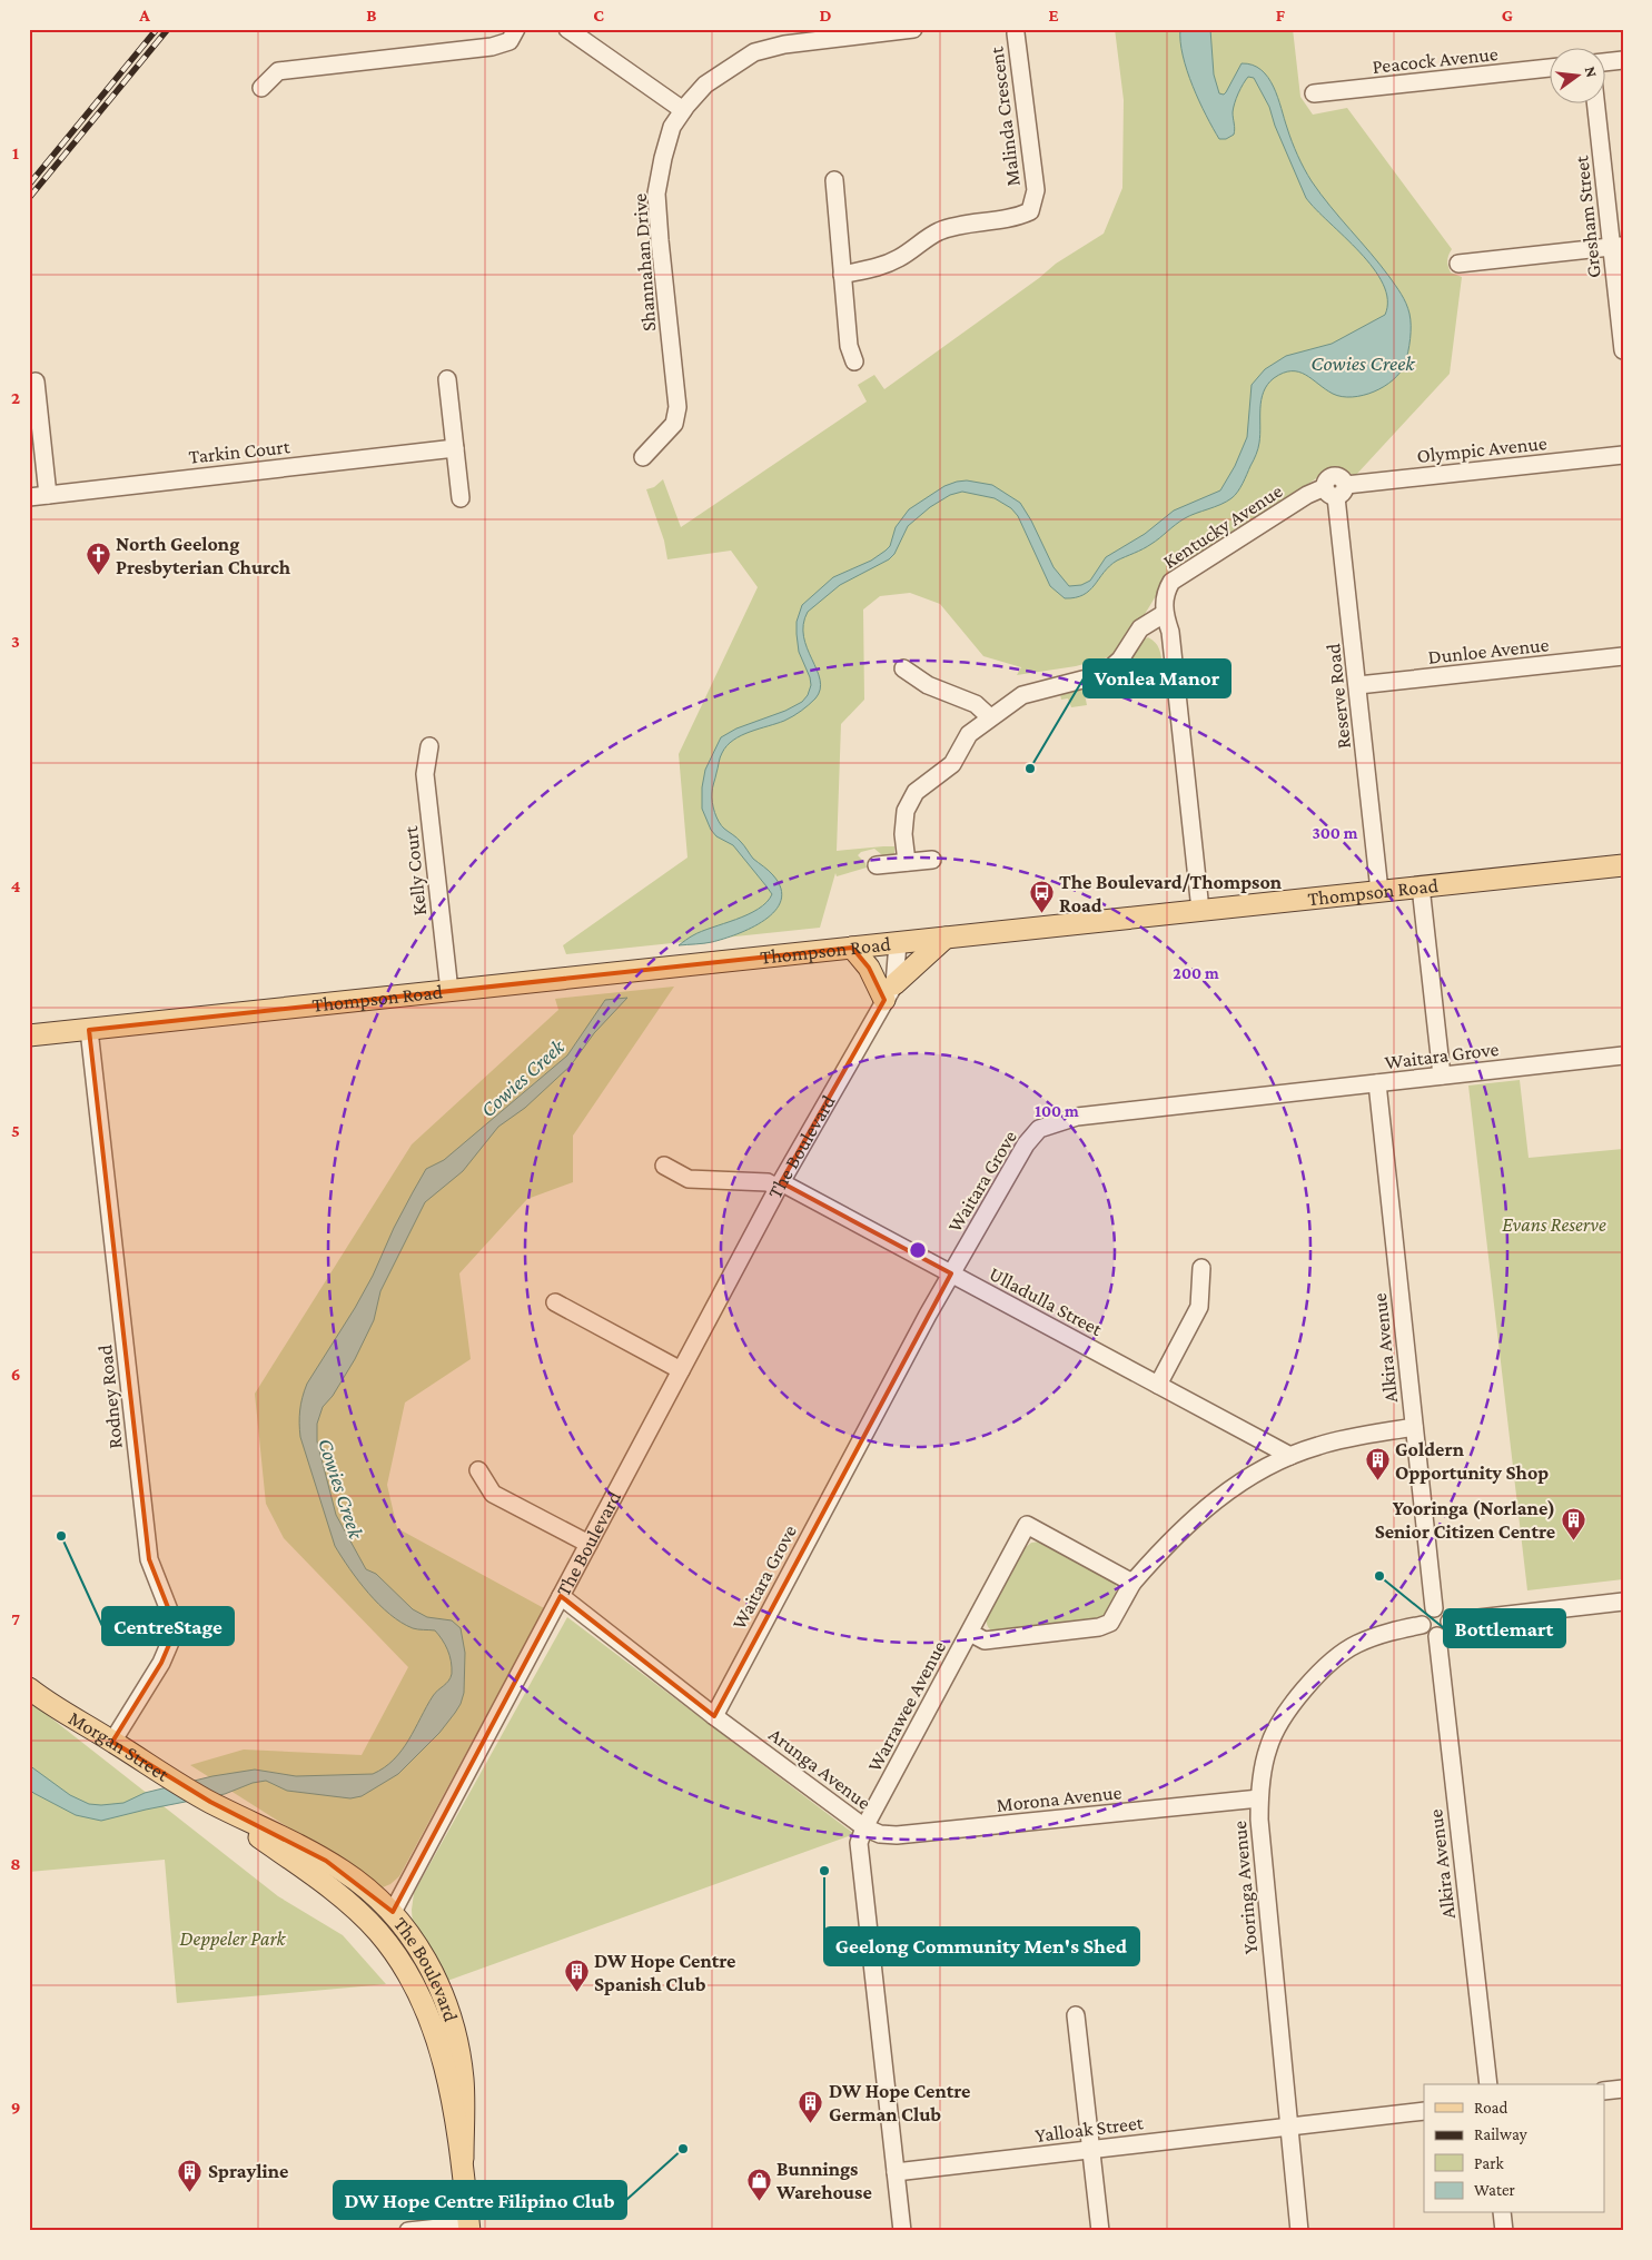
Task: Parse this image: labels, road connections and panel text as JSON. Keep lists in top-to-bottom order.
{
  "streets": {
    "main road": ["Thompson Road", "The Boulevard", "Morgan Street"],
    "street": [
      "Peacock Avenue",
      "Malinda Crescent",
      "Gresham Street",
      "Shannahan Drive",
      "Olympic Avenue",
      "Tarkin Court",
      "Kentucky Avenue",
      "Dunloe Avenue",
      "Reserve Road",
      "Kelly Court",
      "Waitara Grove",
      "Ulladulla Street",
      "Alkira Avenue",
      "Rodney Road",
      "Warrawee Avenue",
      "Arunga Avenue",
      "Morona Avenue",
      "Yooringa Avenue",
      "Yalloak Street"
    ]
  },
  "crossings": [
    ["Olympic Avenue", "Kentucky Avenue"],
    ["Olympic Avenue", "Reserve Road"],
    ["Kentucky Avenue", "Reserve Road"],
    ["Kentucky Avenue", "Thompson Road"],
    ["Dunloe Avenue", "Reserve Road"],
    ["Reserve Road", "Thompson Road"],
    ["Kelly Court", "Thompson Road"],
    ["Thompson Road", "The Boulevard"],
    ["Thompson Road", "Rodney Road"],
    ["Waitara Grove", "Ulladulla Street"],
    ["Waitara Grove", "Alkira Avenue"],
    ["Waitara Grove", "Arunga Avenue"],
    ["The Boulevard", "Ulladulla Street"],
    ["The Boulevard", "Morgan Street"],
    ["The Boulevard", "Arunga Avenue"],
    ["Ulladulla Street", "Warrawee Avenue"],
    ["Alkira Avenue", "Warrawee Avenue"],
    ["Alkira Avenue", "Yooringa Avenue"],
    ["Rodney Road", "Morgan Street"],
    ["Warrawee Avenue", "Arunga Avenue"],
    ["Warrawee Avenue", "Morona Avenue"],
    ["Arunga Avenue", "Morona Avenue"],
    ["Arunga Avenue", "Yalloak Street"],
    ["Morona Avenue", "Yooringa Avenue"],
    ["Yooringa Avenue", "Yalloak Street"]
  ],
  "water": ["Cowies Creek"],
  "parks": ["Evans Reserve", "Deppeler Park"],
  "places": {
    "church": ["North Geelong Presbyterian Church"],
    "other": [
      "Vonlea Manor",
      "CentreStage",
      "Bottlemart",
      "Geelong Community Men's Shed",
      "DW Hope Centre Filipino Club"
    ],
    "bus stop": ["The Boulevard/Thompson Road"],
    "building": [
      "Goldern Opportunity Shop",
      "Yooringa (Norlane) Senior Citizen Centre",
      "DW Hope Centre Spanish Club",
      "DW Hope Centre German Club",
      "Sprayline"
    ],
    "shop": ["Bunnings Warehouse"]
  },
  "legend": [
    "Road",
    "Railway",
    "Park",
    "Water"
  ],
  "north": "right",
  "grid": {
    "columns": [
      "A",
      "B",
      "C",
      "D",
      "E",
      "F",
      "G"
    ],
    "rows": [
      "1",
      "2",
      "3",
      "4",
      "5",
      "6",
      "7",
      "8",
      "9"
    ]
  },
  "rings": ["300 m", "200 m", "100 m"]
}
